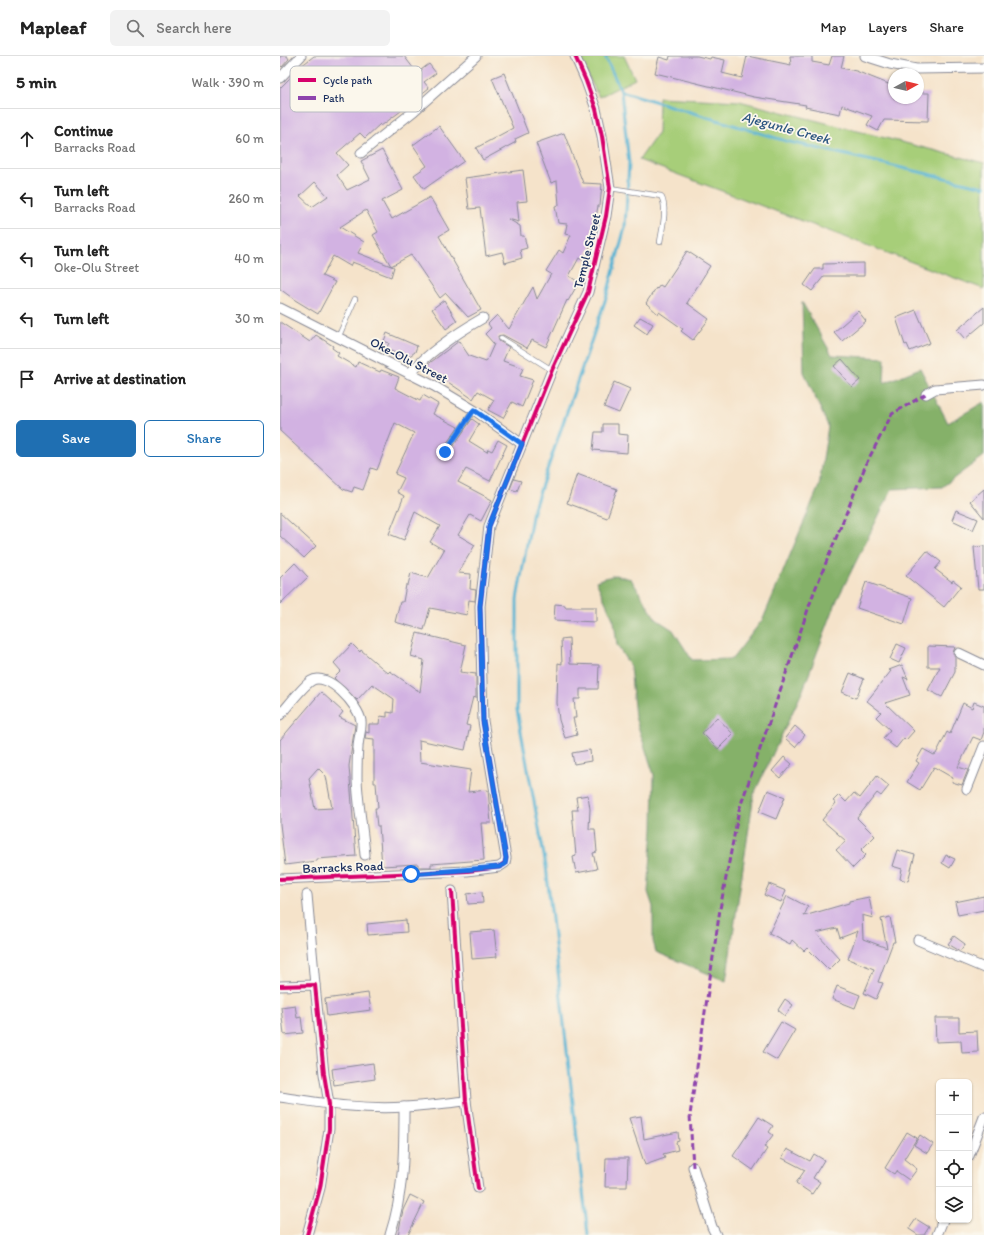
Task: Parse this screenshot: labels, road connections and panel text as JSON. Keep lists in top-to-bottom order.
{
  "streets": {
    "street": ["Temple Street", "Oke-Olu Street", "Barracks Road"]
  },
  "crossings": [
    ["Temple Street", "Oke-Olu Street"],
    ["Temple Street", "Barracks Road"],
    ["Oke-Olu Street", "Barracks Road"]
  ],
  "water": ["Ajegunle Creek"],
  "legend": ["Cycle path", "Path"],
  "north": "right",
  "page": {
    "header": "Mapleaf",
    "search": "Search here",
    "nav": ["Map", "Layers", "Share"],
    "heading": ["5 min", "Walk · 390 m"],
    "list": [
      ["Continue", "Barracks Road", "60 m"],
      ["Turn left", "Barracks Road", "260 m"],
      ["Turn left", "Oke-Olu Street", "40 m"],
      ["Turn left", "30 m"],
      "Arrive at destination"
    ],
    "buttons": ["Save", "Share"],
    "map_buttons": ["+", "−"]
  }
}
